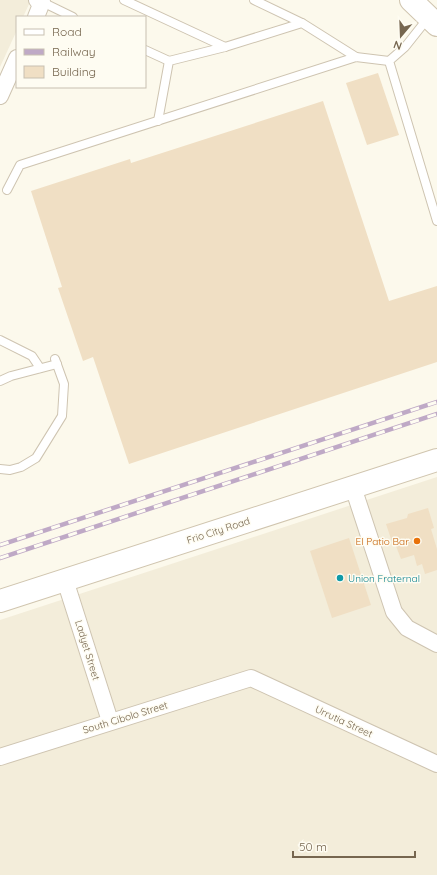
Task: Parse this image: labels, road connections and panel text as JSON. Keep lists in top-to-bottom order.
{
  "streets": {
    "street": [
      "Frio City Road",
      "Ladyet Street",
      "South Cibolo Street",
      "Urrutia Street"
    ]
  },
  "crossings": [
    ["Frio City Road", "Ladyet Street"],
    ["Ladyet Street", "South Cibolo Street"],
    ["South Cibolo Street", "Urrutia Street"]
  ],
  "places": ["El Patio Bar", "Union Fraternal"],
  "legend": ["Road", "Railway", "Building"],
  "scale_bar": "50 m",
  "north": "bottom"
}
